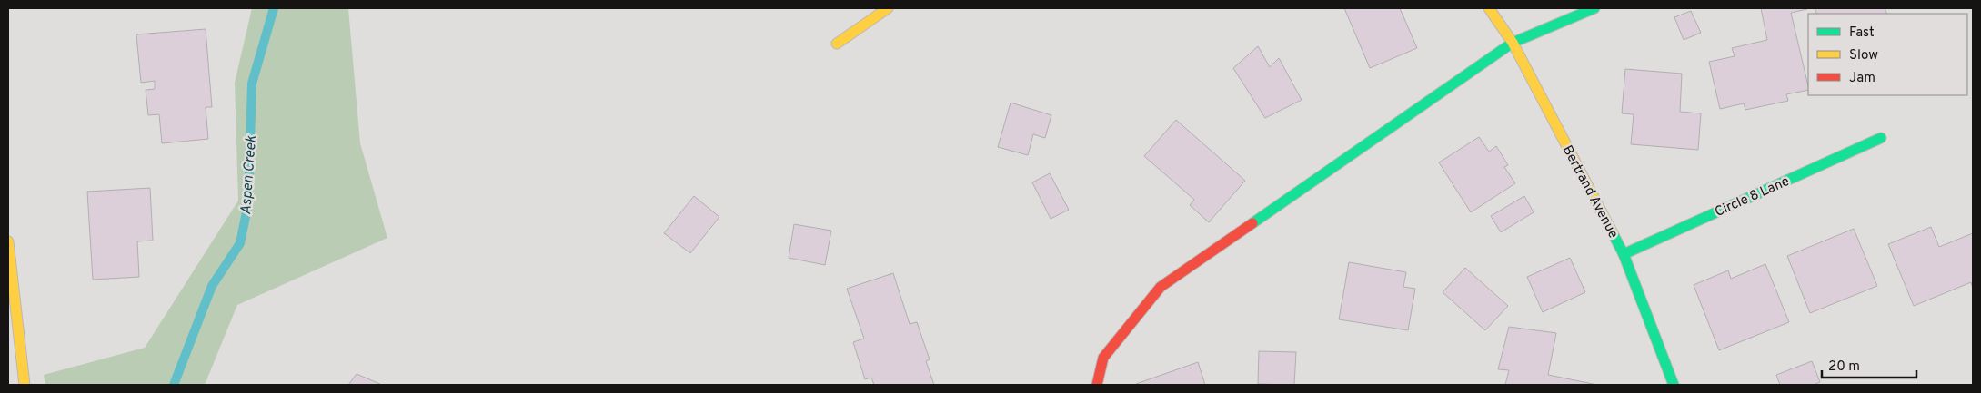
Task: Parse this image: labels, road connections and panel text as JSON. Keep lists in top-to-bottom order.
{
  "streets": {
    "street": ["Bertrand Avenue", "Circle 8 Lane"]
  },
  "crossings": [
    ["Bertrand Avenue", "Circle 8 Lane"]
  ],
  "water": ["Aspen Creek"],
  "legend": ["Fast", "Slow", "Jam"],
  "scale_bar": "20 m"
}
